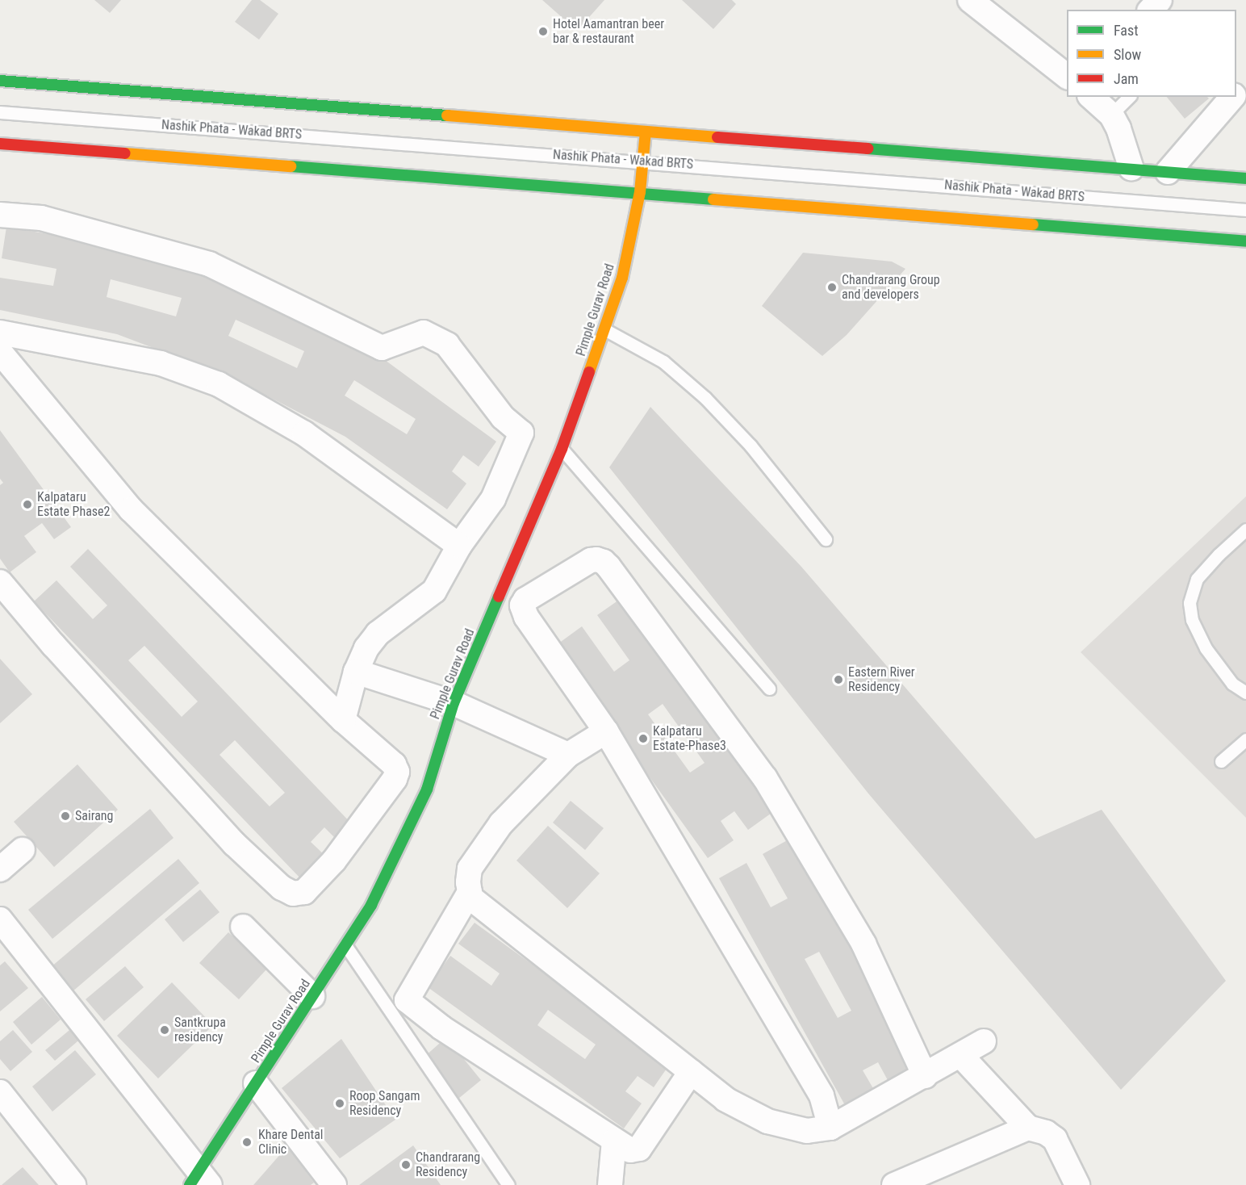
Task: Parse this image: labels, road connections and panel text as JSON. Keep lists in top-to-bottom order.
{
  "streets": {
    "main road": ["Pimple Gurav Road"],
    "lane": ["Nashik Phata - Wakad BRTS"]
  },
  "crossings": [
    ["Nashik Phata - Wakad BRTS", "Pimple Gurav Road"]
  ],
  "places": [
    "Hotel Aamantran beer bar & restaurant",
    "Chandrarang Group and developers",
    "Kalpataru Estate Phase2",
    "Eastern River Residency",
    "Kalpataru Estate-Phase3",
    "Sairang",
    "Santkrupa residency",
    "Roop Sangam Residency",
    "Khare Dental Clinic",
    "Chandrarang Residency"
  ],
  "legend": ["Fast", "Slow", "Jam"]
}
